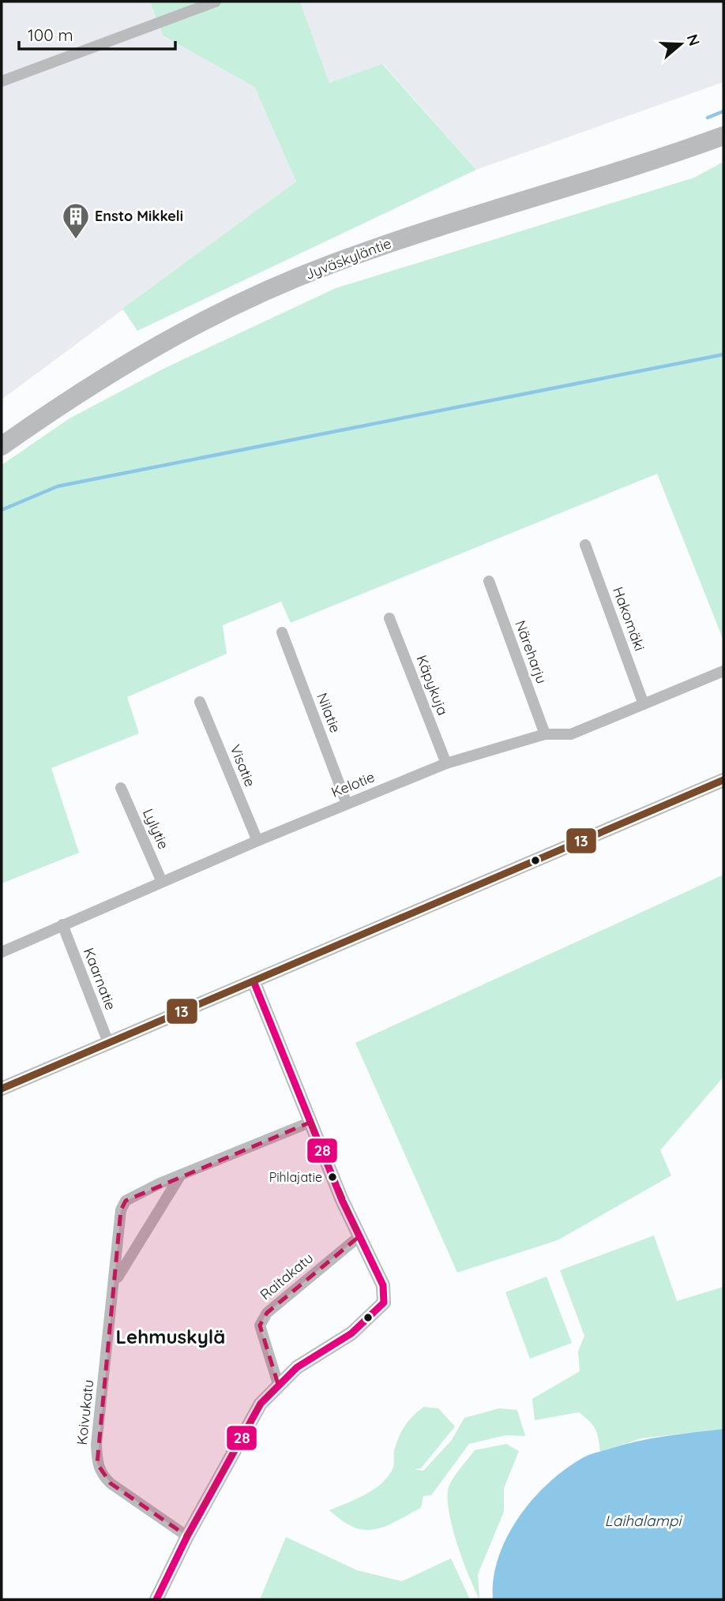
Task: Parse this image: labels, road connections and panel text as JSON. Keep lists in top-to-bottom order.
{
  "streets": {
    "highway": ["Jyväskyläntie"],
    "street": [
      "Hakomäki",
      "Näreharju",
      "Käpykuja",
      "Nilatie",
      "Visatie",
      "Kelotie",
      "Lylytie",
      "Kaarnatie",
      "Raitakatu",
      "Koivukatu"
    ]
  },
  "crossings": [
    ["Hakomäki", "Kelotie"],
    ["Näreharju", "Kelotie"],
    ["Käpykuja", "Kelotie"],
    ["Nilatie", "Kelotie"],
    ["Visatie", "Kelotie"],
    ["Kelotie", "Lylytie"],
    ["Kelotie", "Kaarnatie"]
  ],
  "districts": ["Lehmuskylä"],
  "water": ["Laihalampi"],
  "places": {
    "building": ["Ensto Mikkeli"],
    "other": ["Pihlajatie"]
  },
  "lines": ["transit line 13", "transit line 28"],
  "scale_bar": "100 m",
  "north": "right"
}
